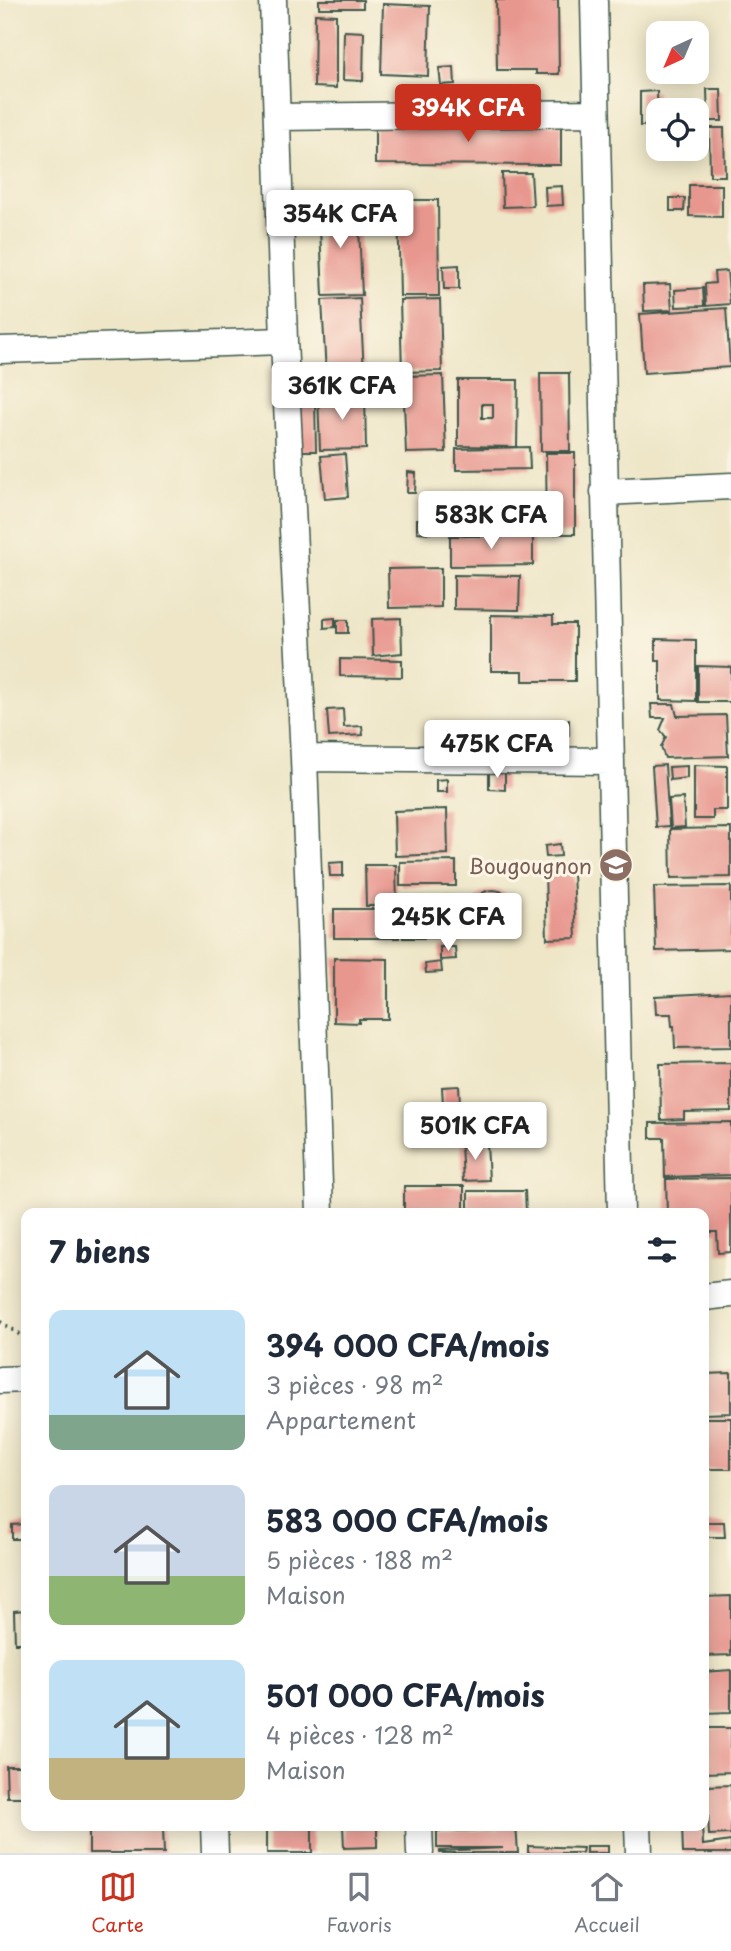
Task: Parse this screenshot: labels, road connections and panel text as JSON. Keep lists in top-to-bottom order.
{
  "places": {
    "school or university": ["Bougougnon"]
  },
  "north": "bottom left",
  "page": {
    "price": [
      "394K CFA",
      "354K CFA",
      "361K CFA",
      "583K CFA",
      "475K CFA",
      "245K CFA",
      "501K CFA"
    ],
    "heading": "7 biens",
    "list": [
      {
        "name": "394 000 CFA/mois",
        "note": "3 pièces · 98 m² · Appartement"
      },
      {
        "name": "583 000 CFA/mois",
        "note": "5 pièces · 188 m² · Maison"
      },
      {
        "name": "501 000 CFA/mois",
        "note": "4 pièces · 128 m² · Maison"
      }
    ],
    "tabs": ["Carte", "Favoris", "Accueil"]
  }
}
